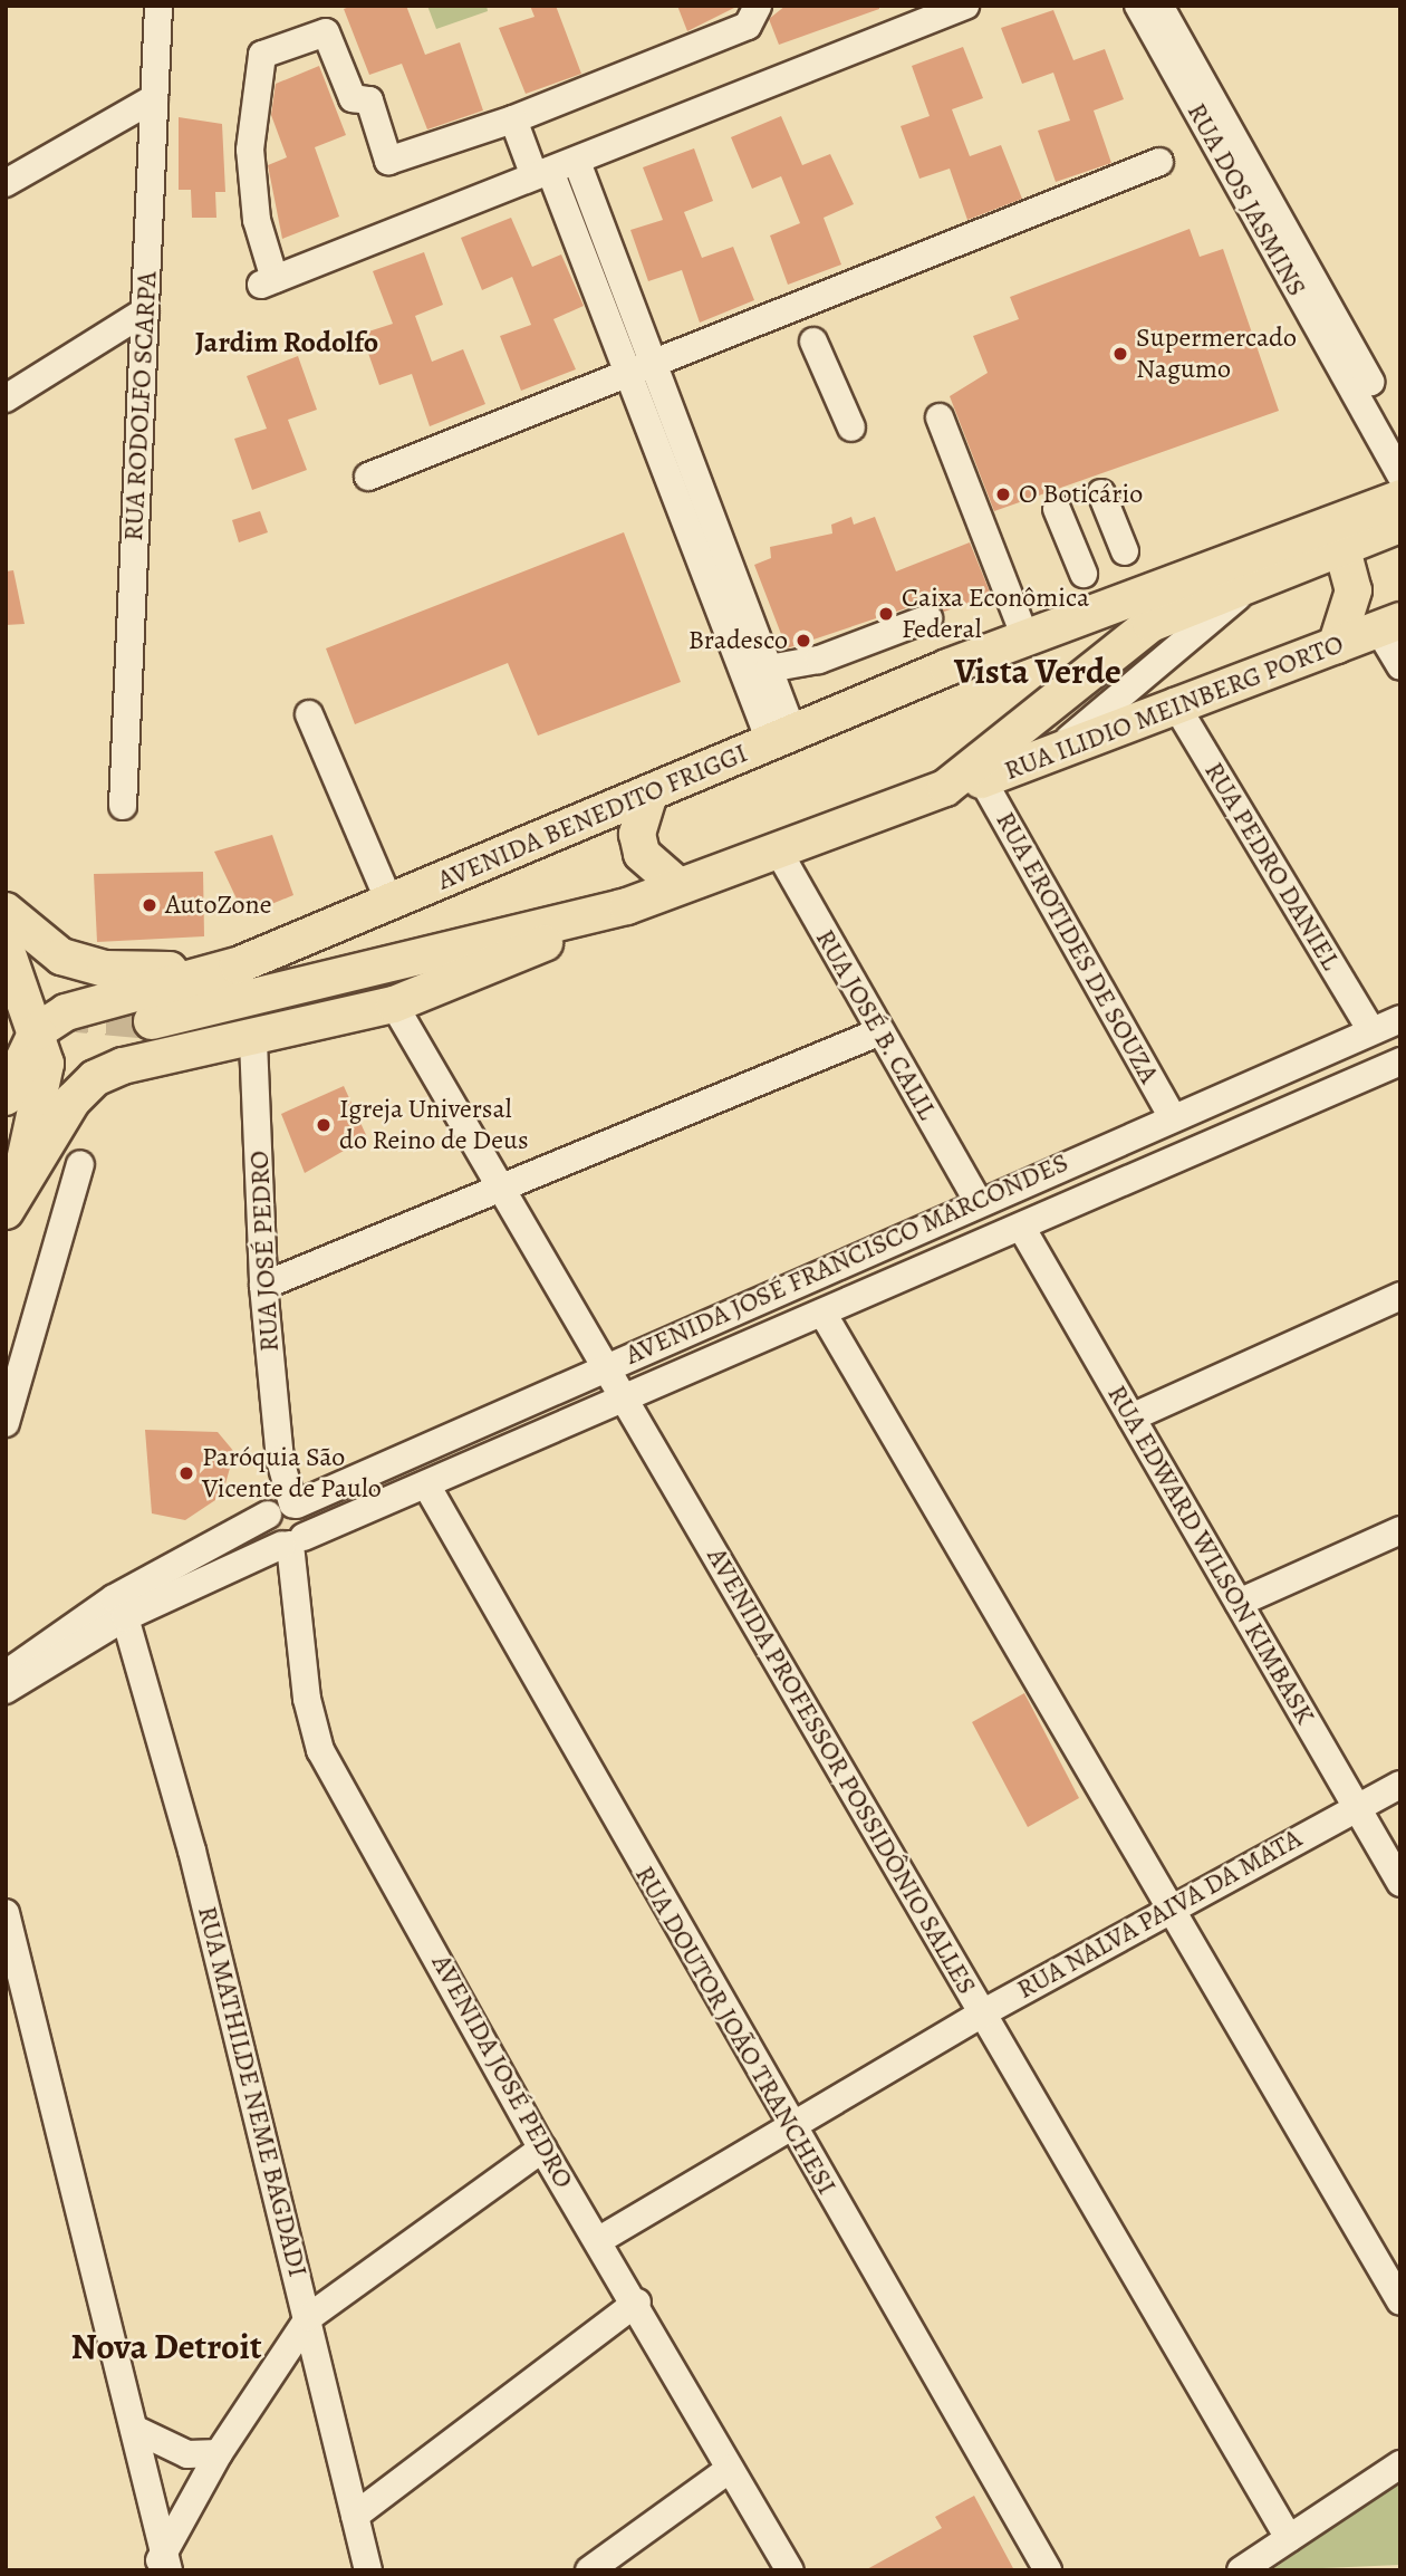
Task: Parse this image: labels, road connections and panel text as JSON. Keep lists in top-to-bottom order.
{
  "streets": {
    "main road": ["RUA ILIDIO MEINBERG PORTO", "AVENIDA BENEDITO FRIGGI"],
    "street": [
      "RUA DOS JASMINS",
      "RUA RODOLFO SCARPA",
      "RUA PEDRO DANIEL",
      "RUA EROTIDES DE SOUZA",
      "RUA JOSÉ B. CALIL",
      "RUA JOSÉ PEDRO",
      "AVENIDA JOSÉ FRANCISCO MARCONDES",
      "RUA EDWARD WILSON KIMBASK",
      "AVENIDA PROFESSOR POSSIDÔNIO SALLES",
      "RUA NALVA PAIVA DA MATA",
      "RUA DOUTOR JOÃO TRANCHESI",
      "AVENIDA JOSÉ PEDRO",
      "RUA MATHILDE NEME BAGDADI"
    ]
  },
  "crossings": [
    ["RUA ILIDIO MEINBERG PORTO", "RUA PEDRO DANIEL"],
    ["RUA ILIDIO MEINBERG PORTO", "RUA EROTIDES DE SOUZA"],
    ["RUA PEDRO DANIEL", "AVENIDA JOSÉ FRANCISCO MARCONDES"],
    ["RUA EROTIDES DE SOUZA", "AVENIDA JOSÉ FRANCISCO MARCONDES"],
    ["RUA JOSÉ B. CALIL", "AVENIDA JOSÉ FRANCISCO MARCONDES"],
    ["RUA JOSÉ PEDRO", "AVENIDA JOSÉ FRANCISCO MARCONDES"],
    ["AVENIDA JOSÉ FRANCISCO MARCONDES", "RUA EDWARD WILSON KIMBASK"],
    ["AVENIDA JOSÉ FRANCISCO MARCONDES", "AVENIDA PROFESSOR POSSIDÔNIO SALLES"],
    ["AVENIDA JOSÉ FRANCISCO MARCONDES", "RUA DOUTOR JOÃO TRANCHESI"],
    ["AVENIDA JOSÉ FRANCISCO MARCONDES", "AVENIDA JOSÉ PEDRO"],
    ["AVENIDA JOSÉ FRANCISCO MARCONDES", "RUA MATHILDE NEME BAGDADI"],
    ["RUA EDWARD WILSON KIMBASK", "RUA NALVA PAIVA DA MATA"],
    ["AVENIDA PROFESSOR POSSIDÔNIO SALLES", "RUA NALVA PAIVA DA MATA"],
    ["RUA NALVA PAIVA DA MATA", "RUA DOUTOR JOÃO TRANCHESI"],
    ["RUA NALVA PAIVA DA MATA", "AVENIDA JOSÉ PEDRO"]
  ],
  "districts": ["Jardim Rodolfo", "Vista Verde", "Nova Detroit"],
  "places": [
    "Supermercado Nagumo",
    "O Boticário",
    "Caixa Econômica Federal",
    "Bradesco",
    "AutoZone",
    "Igreja Universal do Reino de Deus",
    "Paróquia São Vicente de Paulo"
  ]
}
